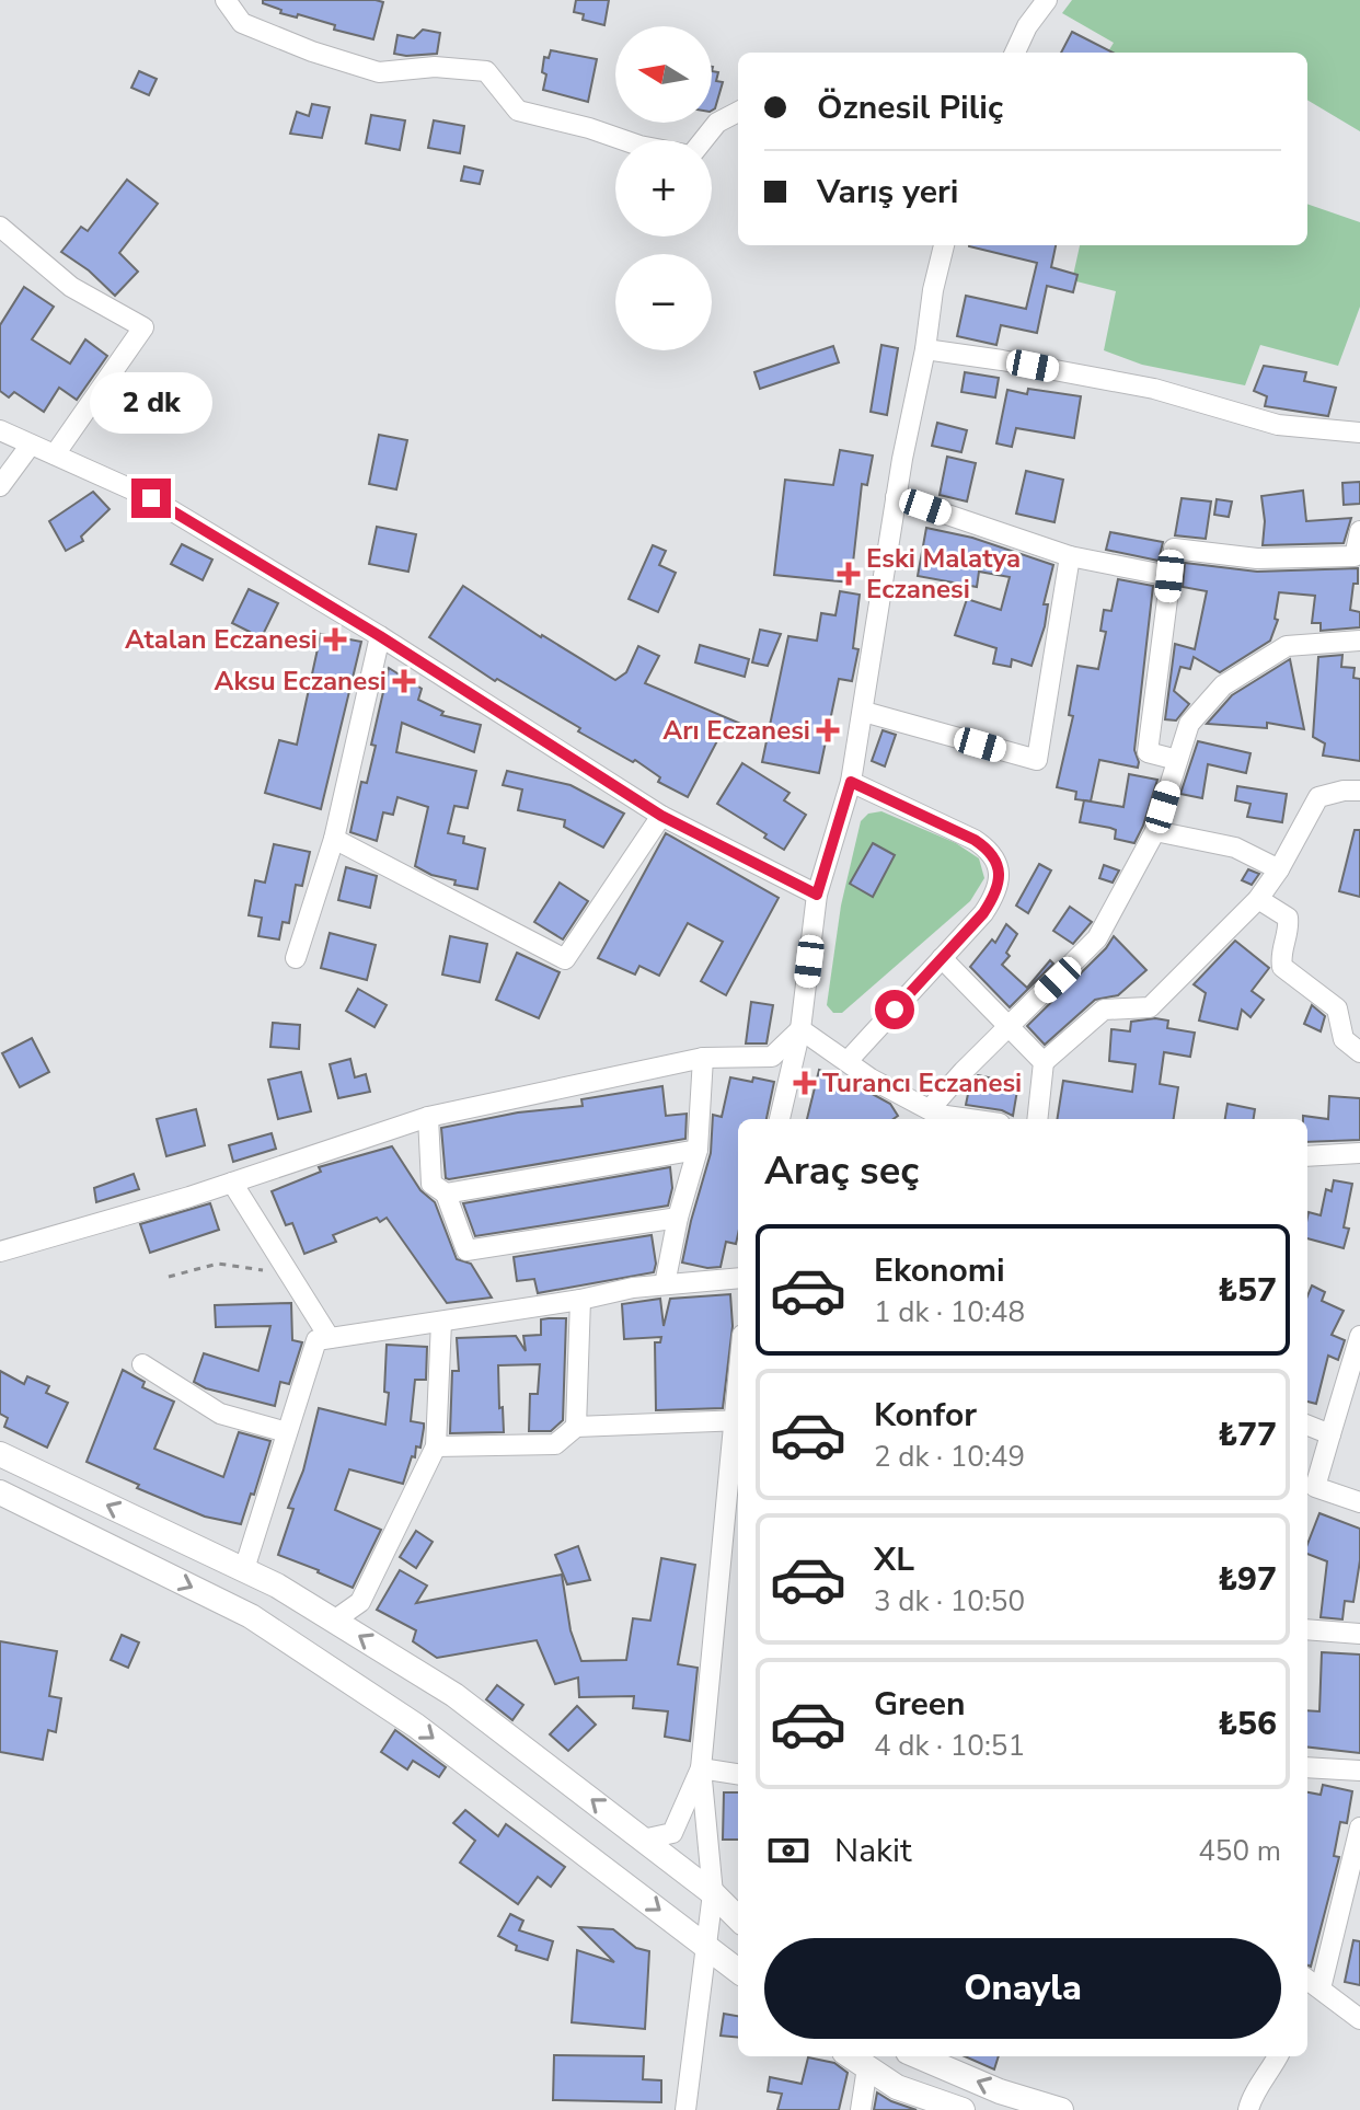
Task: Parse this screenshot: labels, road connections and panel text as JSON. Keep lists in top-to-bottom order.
{
  "places": {
    "health": [
      "Eski Malatya Eczanesi",
      "Atalan Eczanesi",
      "Aksu Eczanesi",
      "Arı Eczanesi",
      "Turancı Eczanesi"
    ]
  },
  "north": "left",
  "page": {
    "map_buttons": ["+", "−"],
    "banner": ["Öznesil Piliç", "Varış yeri"],
    "bubble": "2 dk",
    "heading": "Araç seç",
    "list": [
      {
        "name": "Ekonomi",
        "note": "1 dk · 10:48",
        "value": "₺57"
      },
      {
        "name": "Konfor",
        "note": "2 dk · 10:49",
        "value": "₺77"
      },
      {
        "name": "XL",
        "note": "3 dk · 10:50",
        "value": "₺97"
      },
      {
        "name": "Green",
        "note": "4 dk · 10:51",
        "value": "₺56"
      }
    ],
    "pay": ["Nakit", "450 m"],
    "buttons": "Onayla"
  }
}
